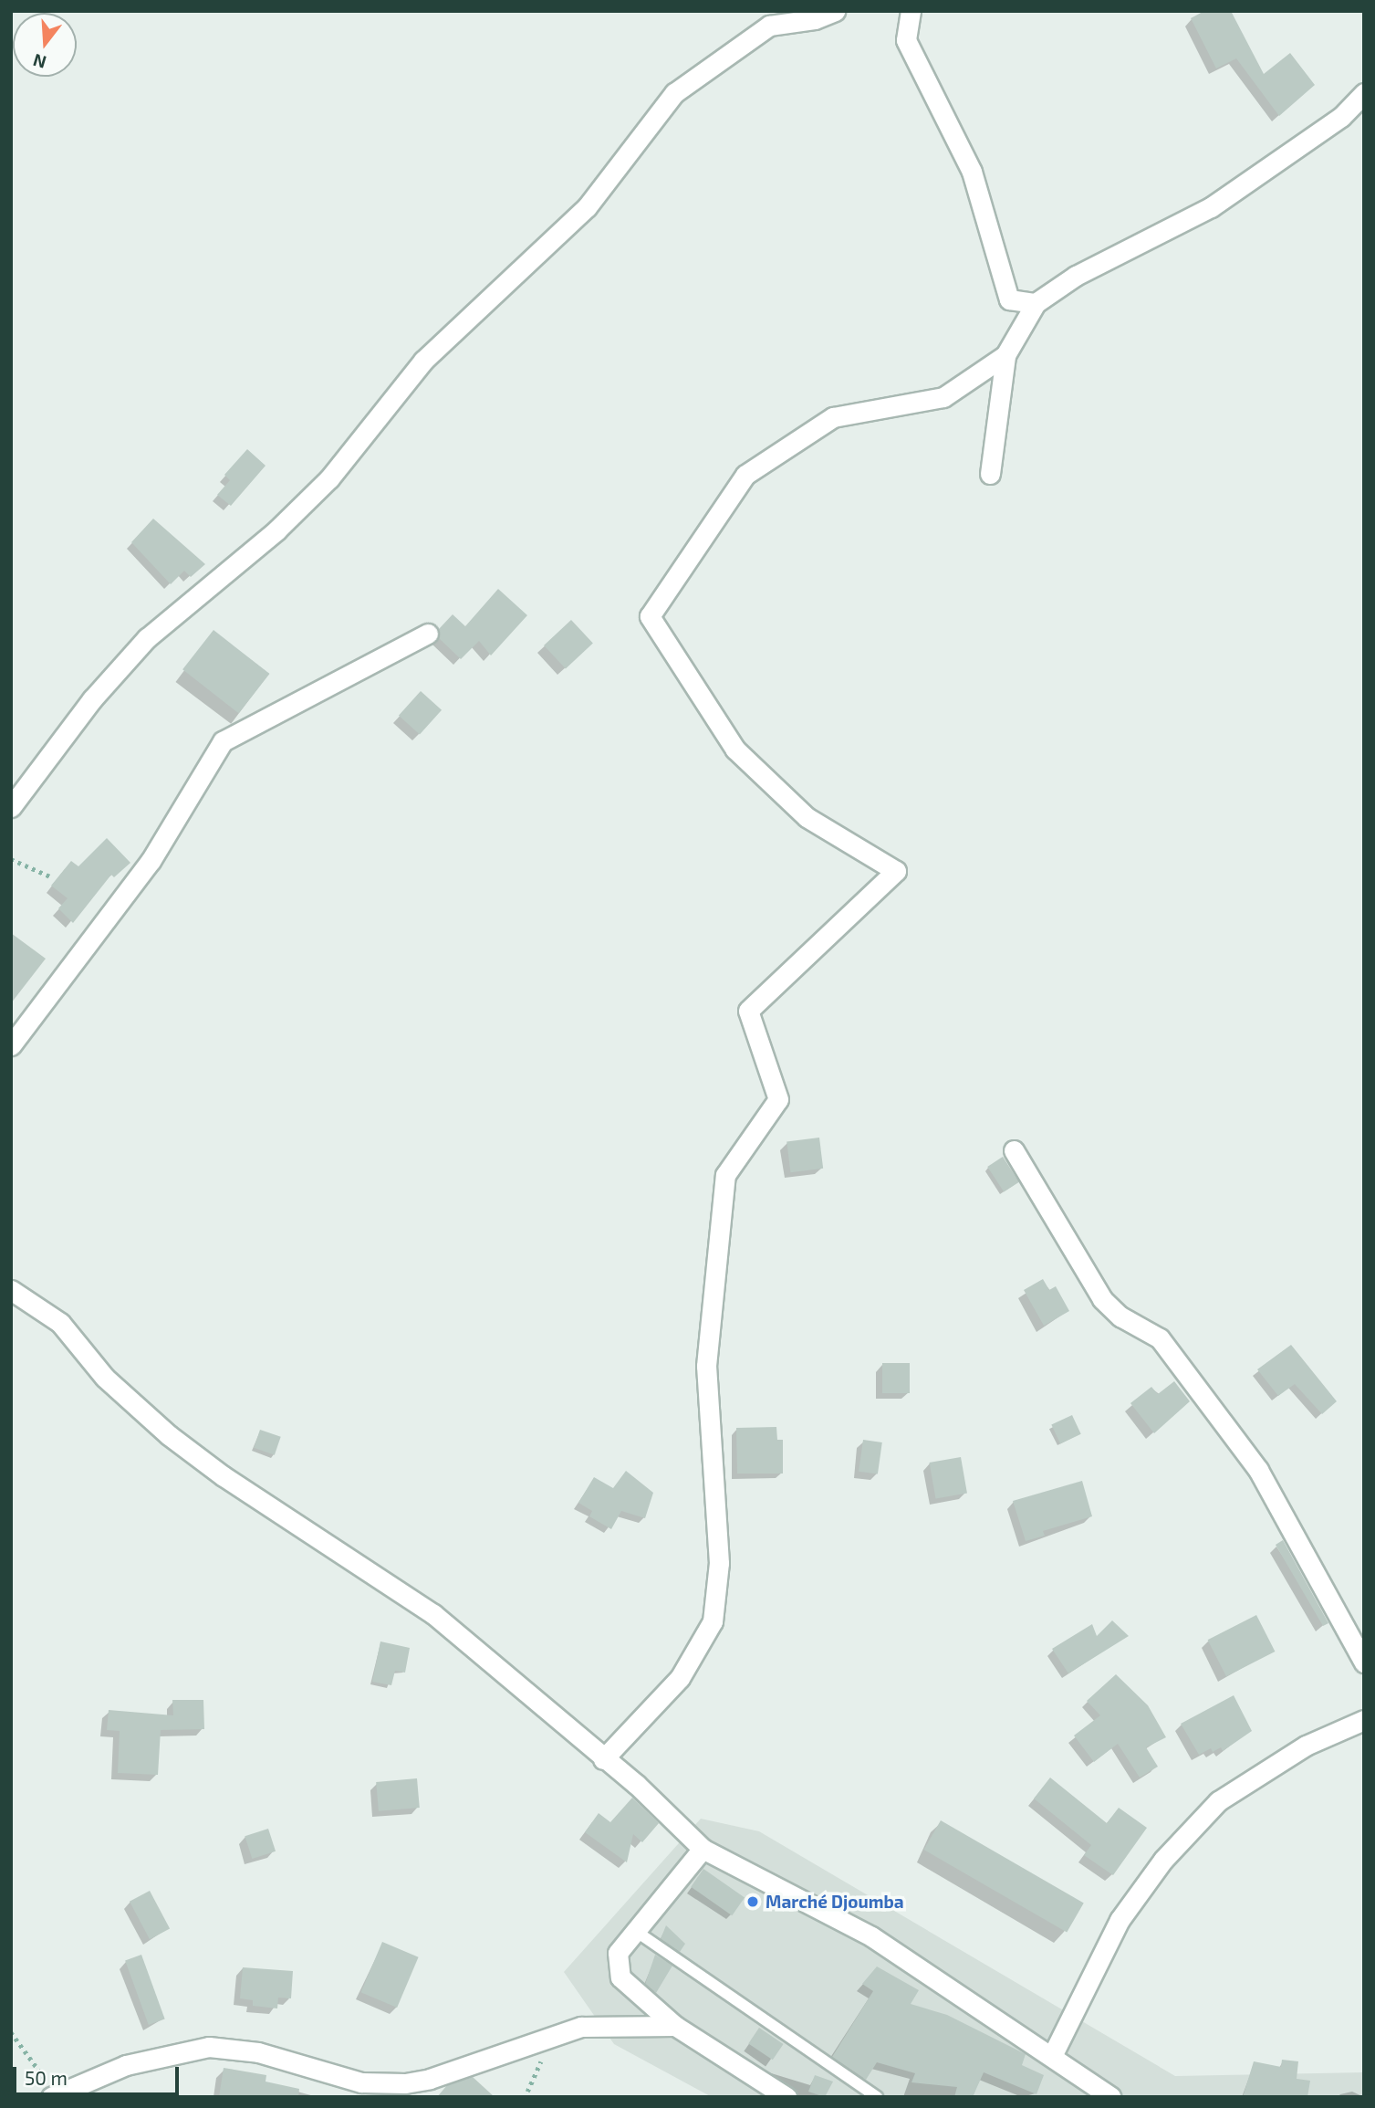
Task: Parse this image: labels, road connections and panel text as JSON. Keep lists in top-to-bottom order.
{
  "places": ["Marché Djoumba"],
  "scale_bar": "50 m",
  "north": "bottom"
}
